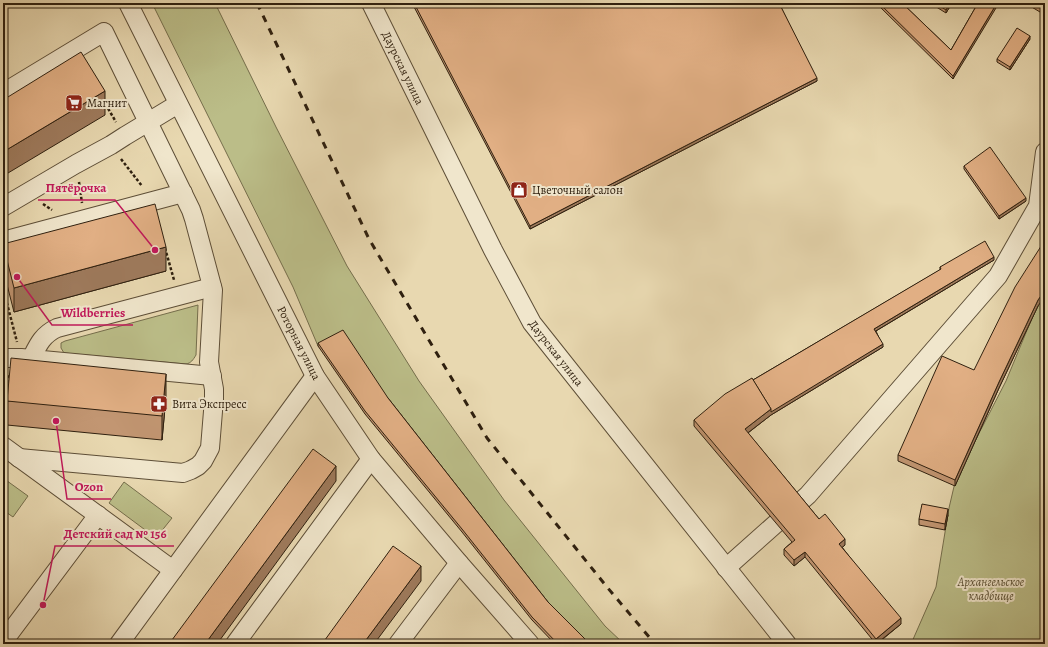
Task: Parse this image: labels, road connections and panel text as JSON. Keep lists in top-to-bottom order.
{
  "streets": {
    "street": ["Даурская улица", "Роторная улица"]
  },
  "parks": ["Архангельское кладбище"],
  "places": {
    "supermarket": ["Магнит"],
    "shop": ["Цветочный салон"],
    "other": [
      "Пятёрочка",
      "Wildberries",
      "Ozon",
      "Детский сад № 156"
    ],
    "pharmacy": ["Вита Экспресс"]
  }
}
